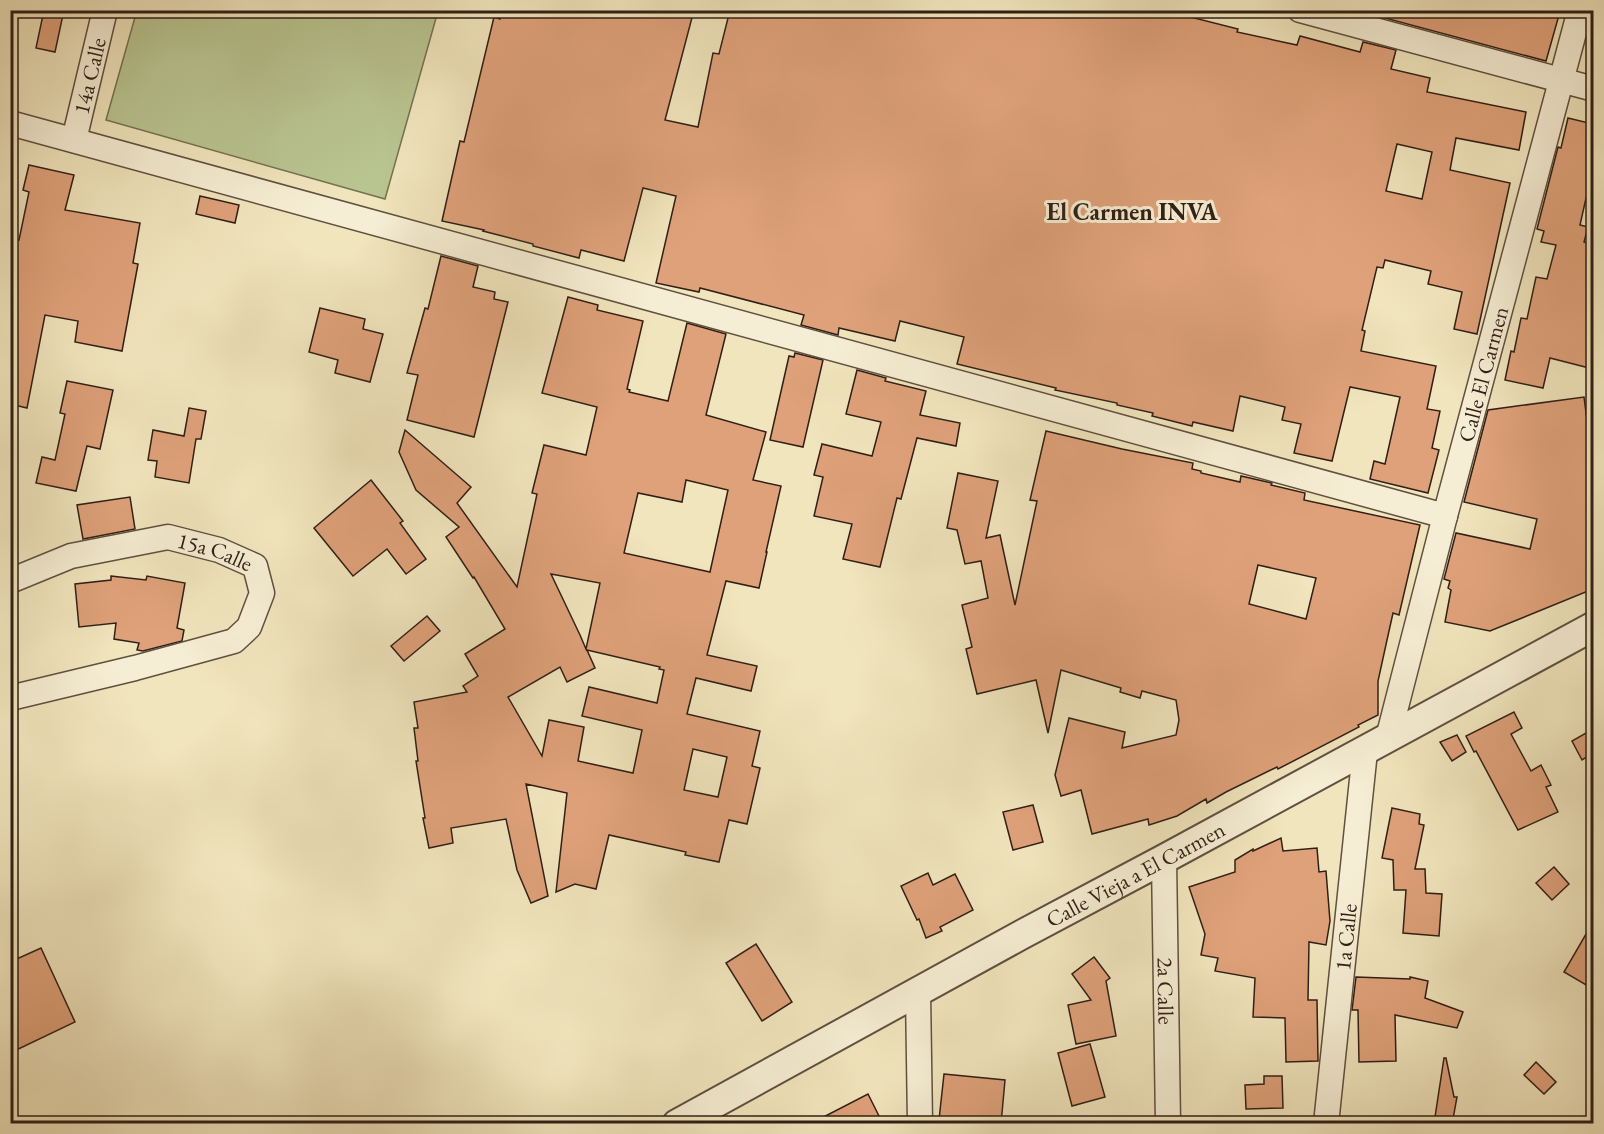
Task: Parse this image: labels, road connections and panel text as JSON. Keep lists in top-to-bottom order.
{
  "streets": {
    "street": [
      "14a Calle",
      "Calle El Carmen",
      "15a Calle",
      "Calle Vieja a El Carmen",
      "1a Calle",
      "2a Calle"
    ]
  },
  "crossings": [
    ["Calle El Carmen", "Calle Vieja a El Carmen"],
    ["Calle El Carmen", "1a Calle"],
    ["Calle Vieja a El Carmen", "1a Calle"],
    ["Calle Vieja a El Carmen", "2a Calle"]
  ],
  "districts": ["El Carmen INVA"]
}
